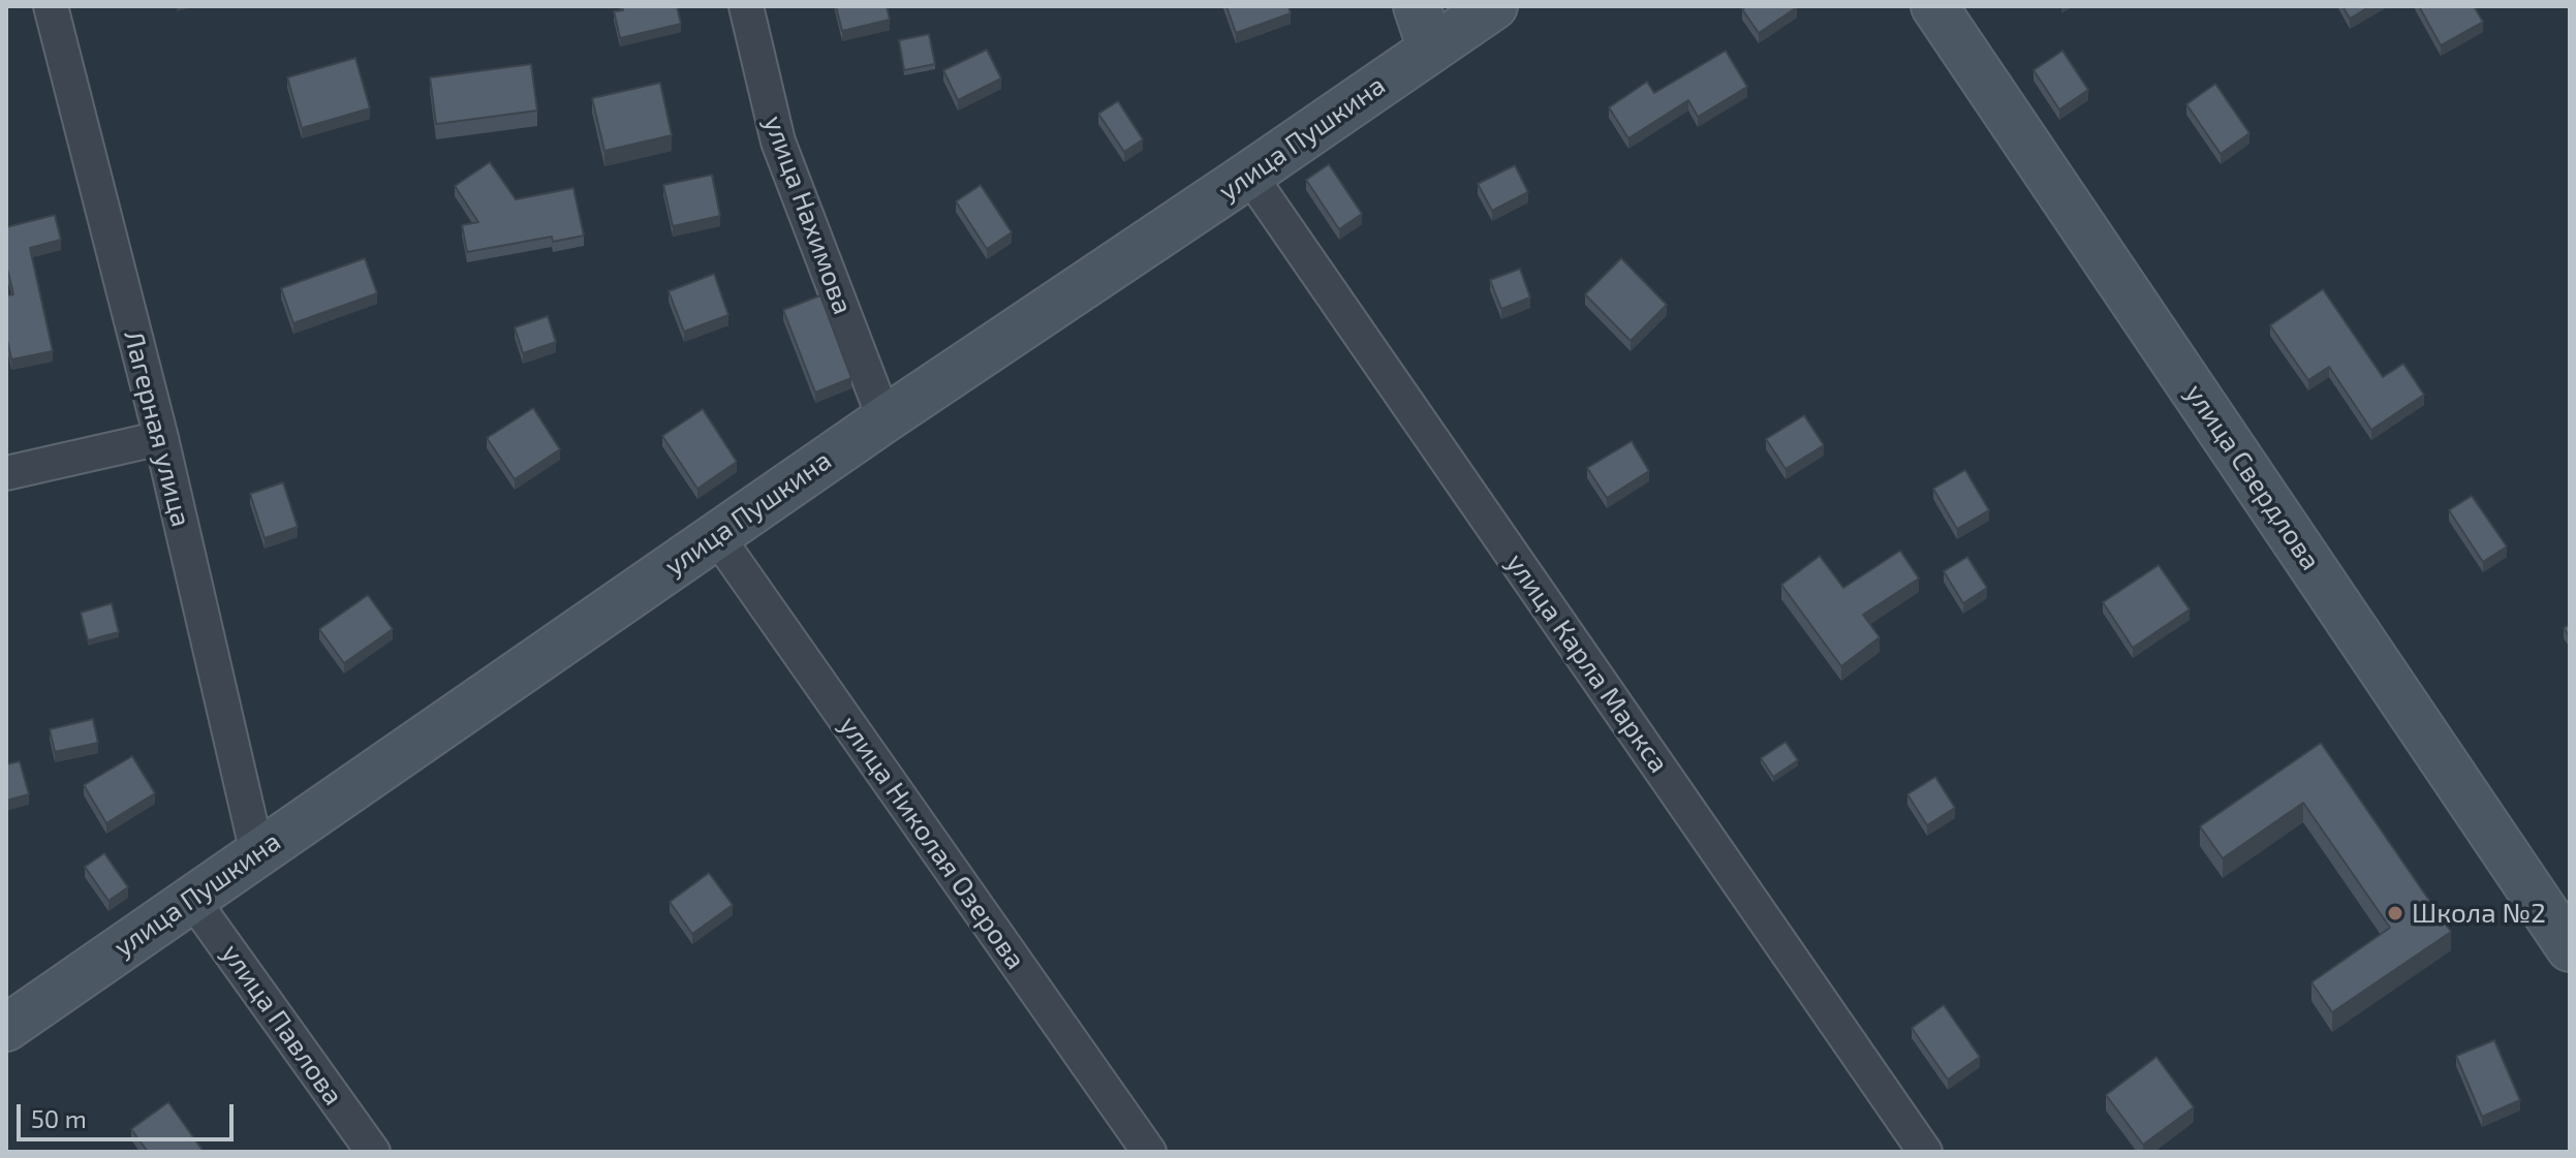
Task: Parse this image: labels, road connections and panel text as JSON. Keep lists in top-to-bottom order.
{
  "streets": {
    "main road": ["улица Пушкина", "улица Свердлова"],
    "street": [
      "улица Нахимова",
      "Лагерная улица",
      "улица Карла Маркса",
      "улица Николая Озерова",
      "улица Павлова"
    ]
  },
  "crossings": [
    ["улица Пушкина", "улица Нахимова"],
    ["улица Пушкина", "Лагерная улица"],
    ["улица Пушкина", "улица Карла Маркса"],
    ["улица Пушкина", "улица Николая Озерова"],
    ["улица Пушкина", "улица Павлова"]
  ],
  "places": ["Школа №2"],
  "scale_bar": "50 m"
}
